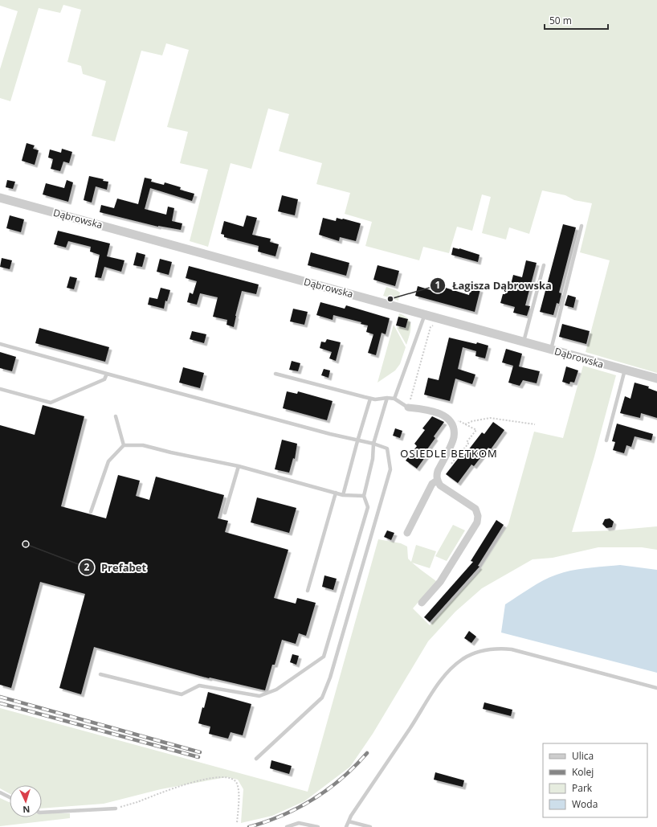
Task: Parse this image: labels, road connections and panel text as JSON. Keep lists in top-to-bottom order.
{
  "streets": {
    "street": ["Dąbrowska"]
  },
  "districts": ["OSIEDLE BETKOM"],
  "places": ["Łagisza Dąbrowska", "Prefabet"],
  "legend": [
    "Ulica",
    "Kolej",
    "Park",
    "Woda"
  ],
  "scale_bar": "50 m",
  "north": "bottom"
}
